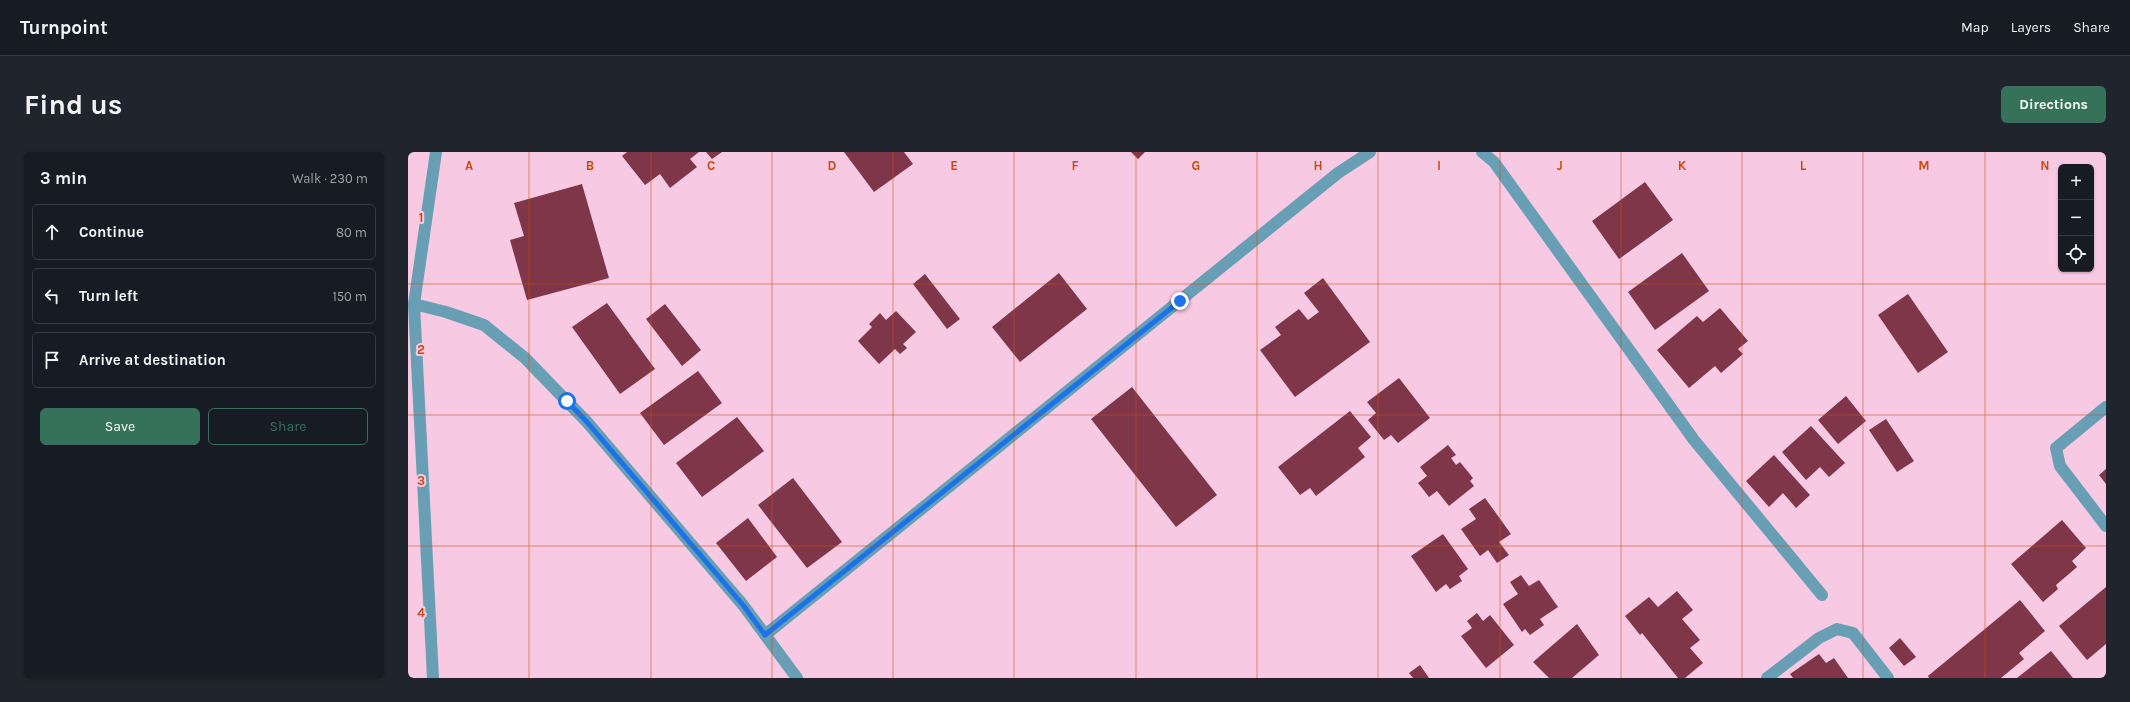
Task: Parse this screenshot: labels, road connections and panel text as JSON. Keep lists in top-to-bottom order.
{
  "page": {
    "header": "Turnpoint",
    "nav": ["Map", "Layers", "Share"],
    "buttons": [
      "Directions",
      ["Save", "Share"]
    ],
    "title": "Find us",
    "heading": ["3 min", "Walk · 230 m"],
    "map_buttons": ["+", "−"],
    "list": [
      ["Continue", "80 m"],
      ["Turn left", "150 m"],
      "Arrive at destination"
    ]
  },
  "grid": {
    "columns": [
      "A",
      "B",
      "C",
      "D",
      "E",
      "F",
      "G",
      "H",
      "I",
      "J",
      "K",
      "L",
      "M",
      "N"
    ],
    "rows": [
      "1",
      "2",
      "3",
      "4"
    ]
  }
}
